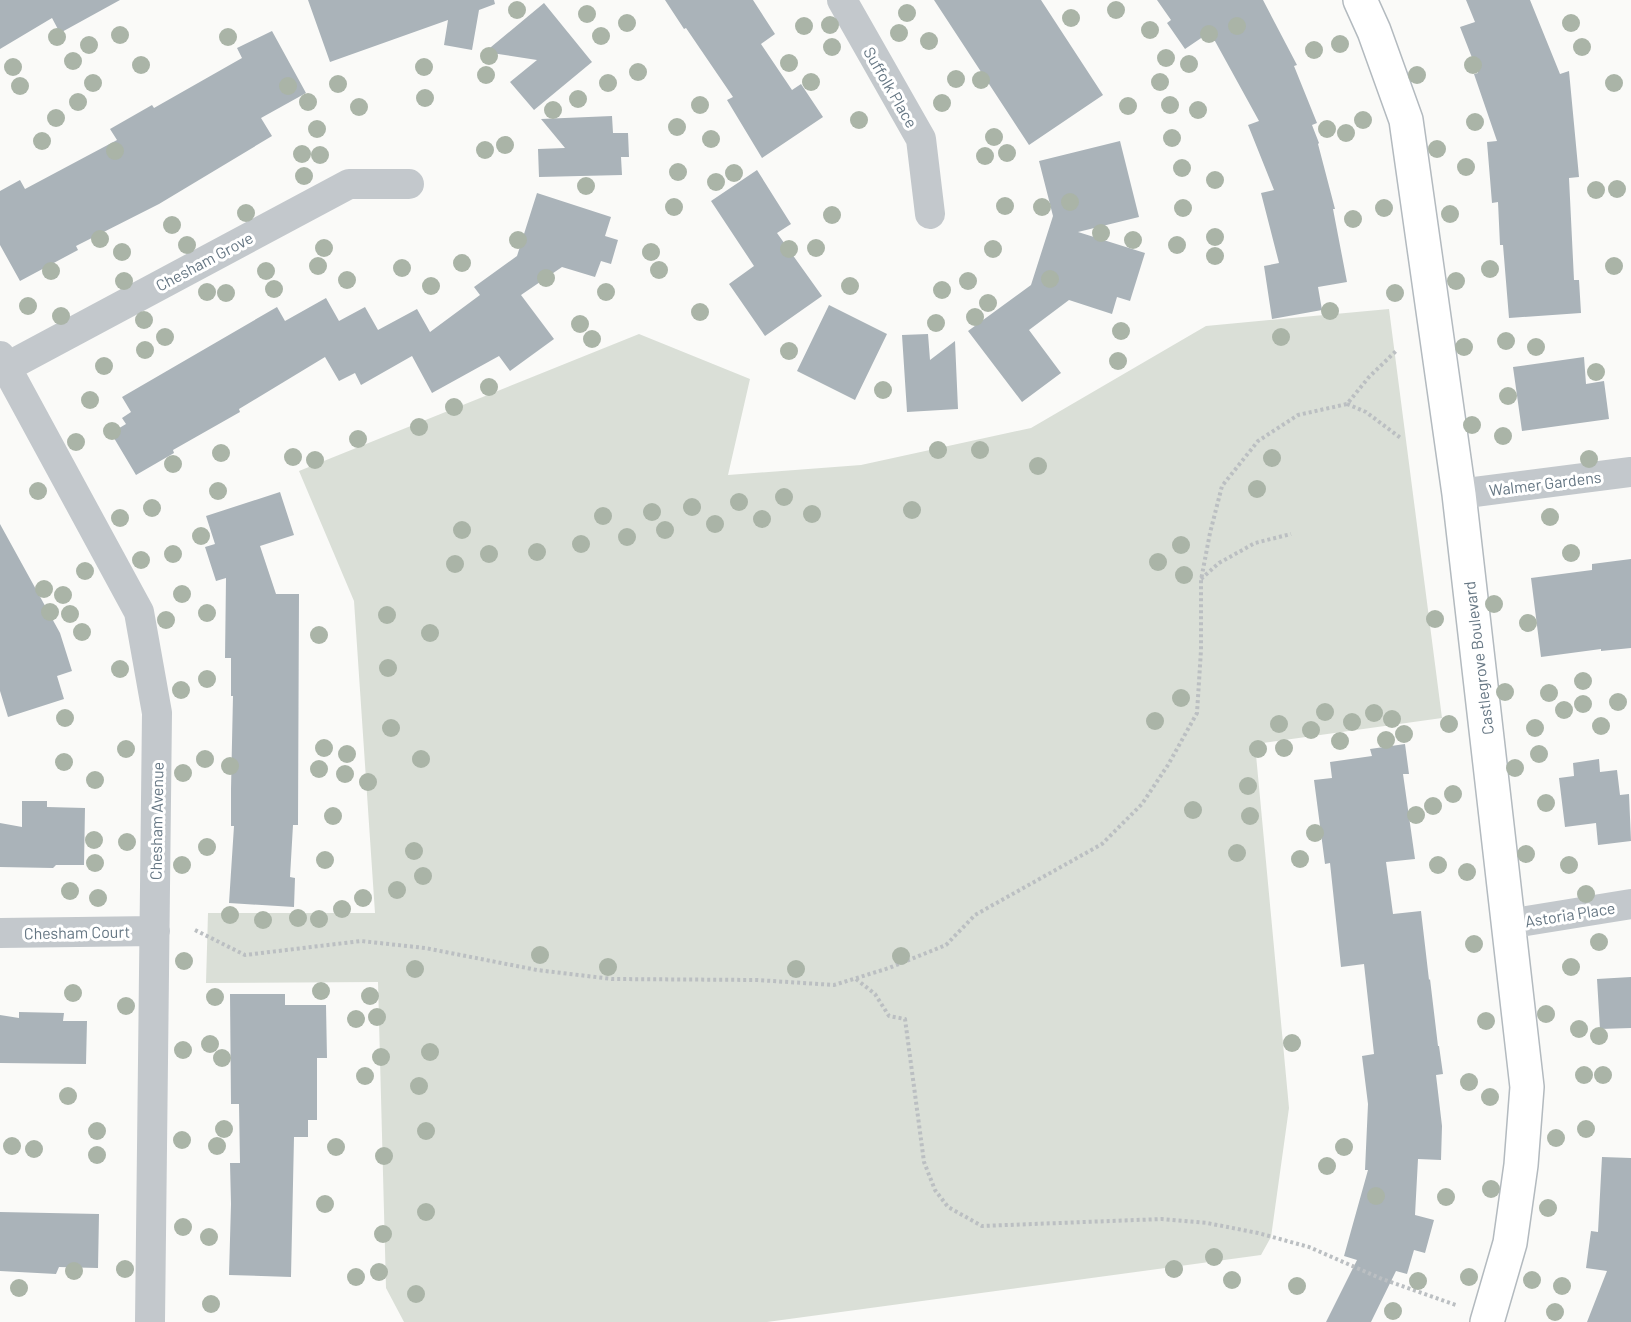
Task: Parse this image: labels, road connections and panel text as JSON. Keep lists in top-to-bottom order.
{
  "streets": {
    "street": [
      "Suffolk Place",
      "Chesham Grove",
      "Walmer Gardens",
      "Castlegrove Boulevard",
      "Chesham Avenue",
      "Astoria Place",
      "Chesham Court"
    ]
  },
  "crossings": [
    ["Chesham Grove", "Chesham Avenue"],
    ["Walmer Gardens", "Castlegrove Boulevard"],
    ["Castlegrove Boulevard", "Astoria Place"],
    ["Chesham Avenue", "Chesham Court"]
  ]
}
